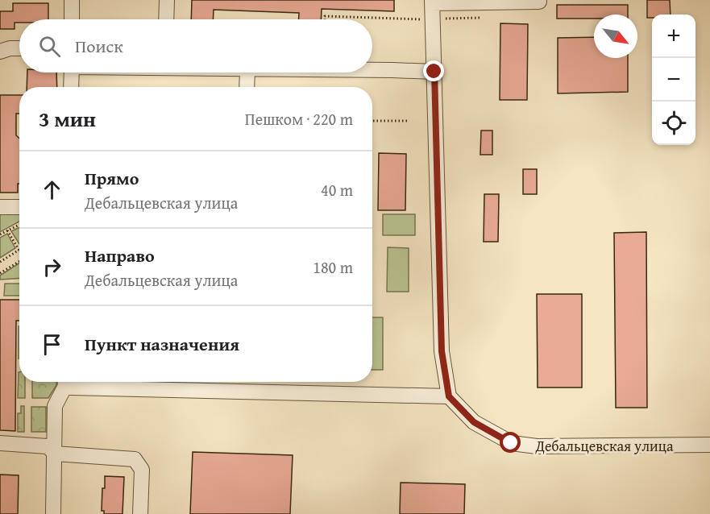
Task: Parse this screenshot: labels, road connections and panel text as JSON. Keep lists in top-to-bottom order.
{
  "streets": {
    "street": ["Дебальцевская улица"]
  },
  "north": "bottom right",
  "page": {
    "map_buttons": ["+", "−"],
    "search": "Поиск",
    "heading": ["3 мин", "Пешком · 220 m"],
    "list": [
      ["Прямо", "Дебальцевская улица", "40 m"],
      ["Направо", "Дебальцевская улица", "180 m"],
      "Пункт назначения"
    ]
  }
}
